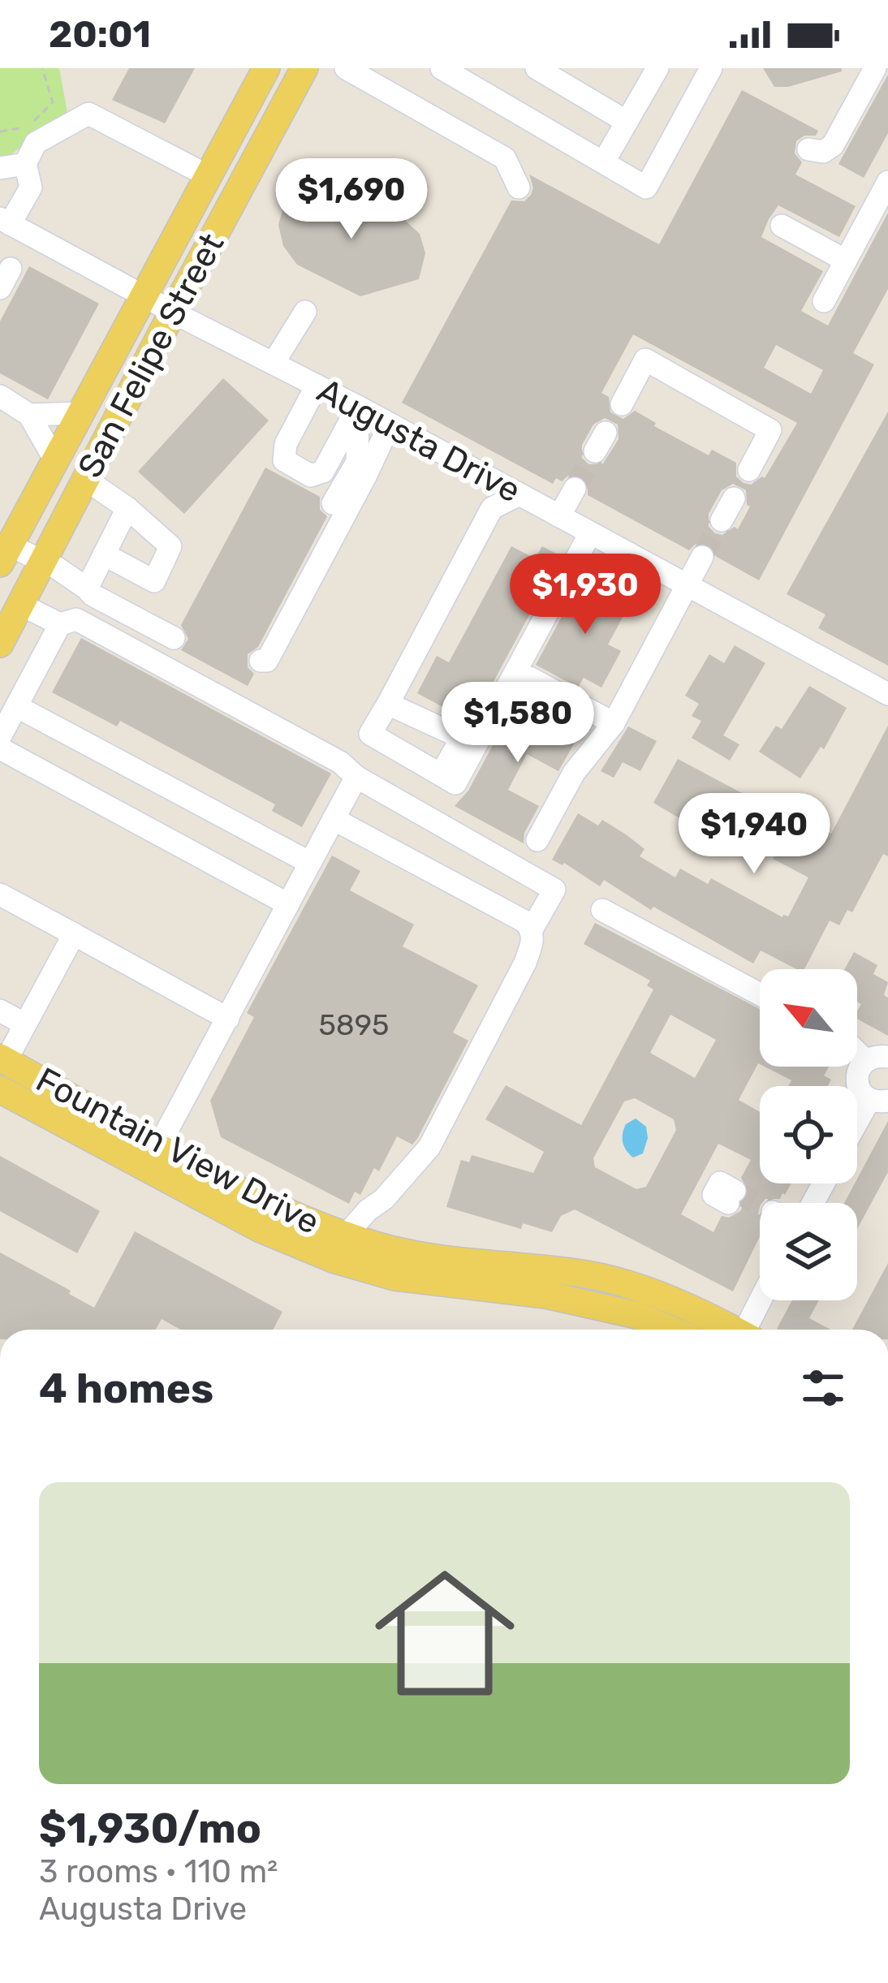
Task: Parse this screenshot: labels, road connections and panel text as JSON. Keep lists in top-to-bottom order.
{
  "streets": {
    "main road": ["San Felipe Street", "Fountain View Drive"],
    "street": ["Augusta Drive"]
  },
  "crossings": [
    ["San Felipe Street", "Augusta Drive"]
  ],
  "house_numbers": ["5895"],
  "north": "top left",
  "page": {
    "status": "20:01",
    "price": [
      "$1,690",
      "$1,930",
      "$1,580",
      "$1,940"
    ],
    "heading": "4 homes",
    "list": [
      {
        "name": "$1,930/mo",
        "note": "3 rooms · 110 m² · Augusta Drive"
      }
    ]
  }
}
